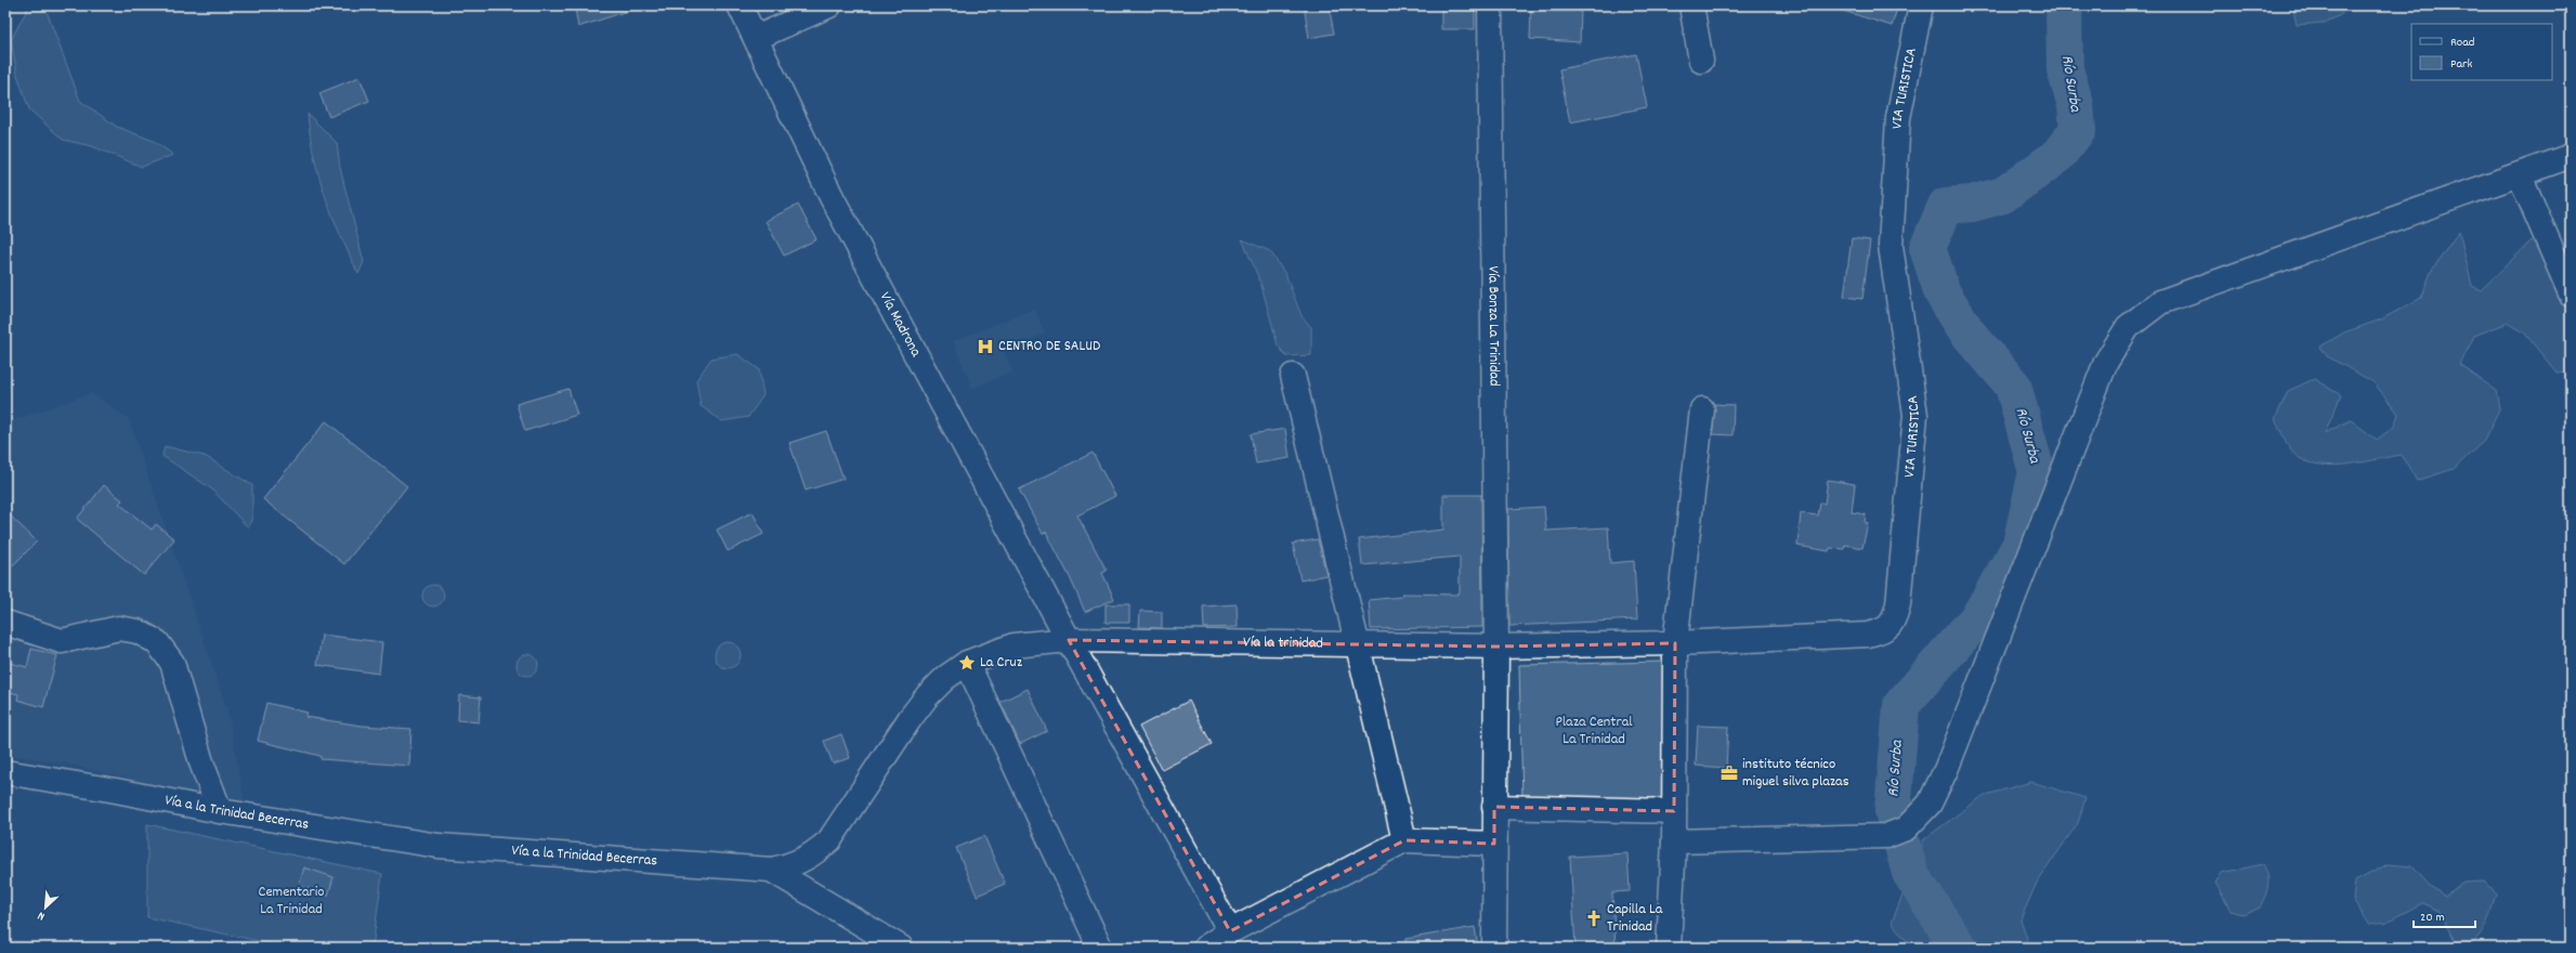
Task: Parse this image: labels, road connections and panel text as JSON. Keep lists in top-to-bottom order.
{
  "streets": {
    "street": [
      "VIA TURISTICA",
      "Vía Madrona",
      "Vía Bonza La Trinidad",
      "Vía la trinidad",
      "Vía a la Trinidad Becerras"
    ]
  },
  "crossings": [
    ["VIA TURISTICA", "Vía Bonza La Trinidad"],
    ["VIA TURISTICA", "Vía la trinidad"],
    ["Vía Madrona", "Vía la trinidad"],
    ["Vía Madrona", "Vía a la Trinidad Becerras"],
    ["Vía Bonza La Trinidad", "Vía la trinidad"],
    ["Vía la trinidad", "Vía a la Trinidad Becerras"]
  ],
  "water": ["Río Surba"],
  "parks": ["Plaza Central La Trinidad", "Cementario La Trinidad"],
  "places": {
    "hospital": ["CENTRO DE SALUD"],
    "place": ["La Cruz"],
    "office": ["instituto técnico miguel silva plazas"],
    "church": ["Capilla La Trinidad"]
  },
  "legend": ["Road", "Park"],
  "scale_bar": "20 m",
  "north": "bottom left"
}
